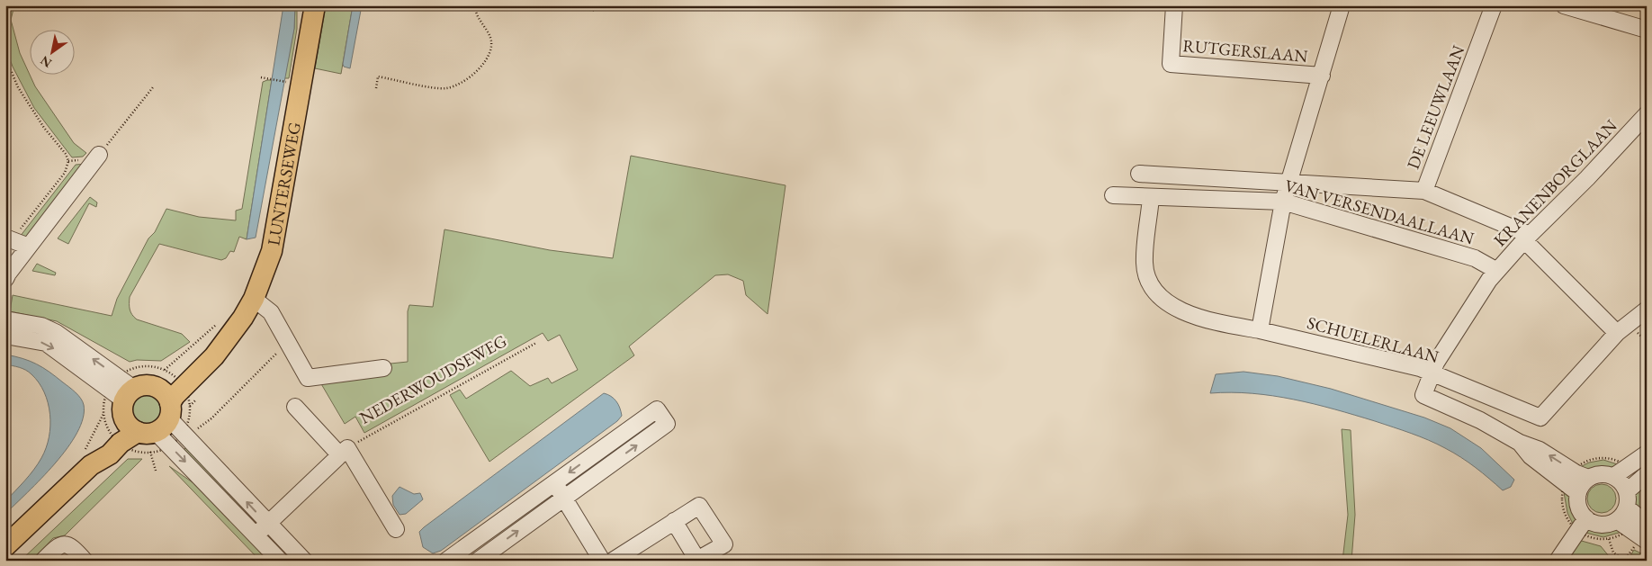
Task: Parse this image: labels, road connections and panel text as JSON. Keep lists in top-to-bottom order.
{
  "streets": {
    "main road": ["LUNTERSEWEG"],
    "street": [
      "RUTGERSLAAN",
      "DE LEEUWLAAN",
      "KRANENBORGLAAN",
      "VAN VERSENDAALLAAN",
      "SCHUELERLAAN"
    ],
    "path": ["NEDERWOUDSEWEG"]
  },
  "crossings": [
    ["DE LEEUWLAAN", "KRANENBORGLAAN"],
    ["DE LEEUWLAAN", "VAN VERSENDAALLAAN"],
    ["KRANENBORGLAAN", "VAN VERSENDAALLAAN"],
    ["KRANENBORGLAAN", "SCHUELERLAAN"],
    ["VAN VERSENDAALLAAN", "SCHUELERLAAN"]
  ],
  "north": "bottom left"
}
